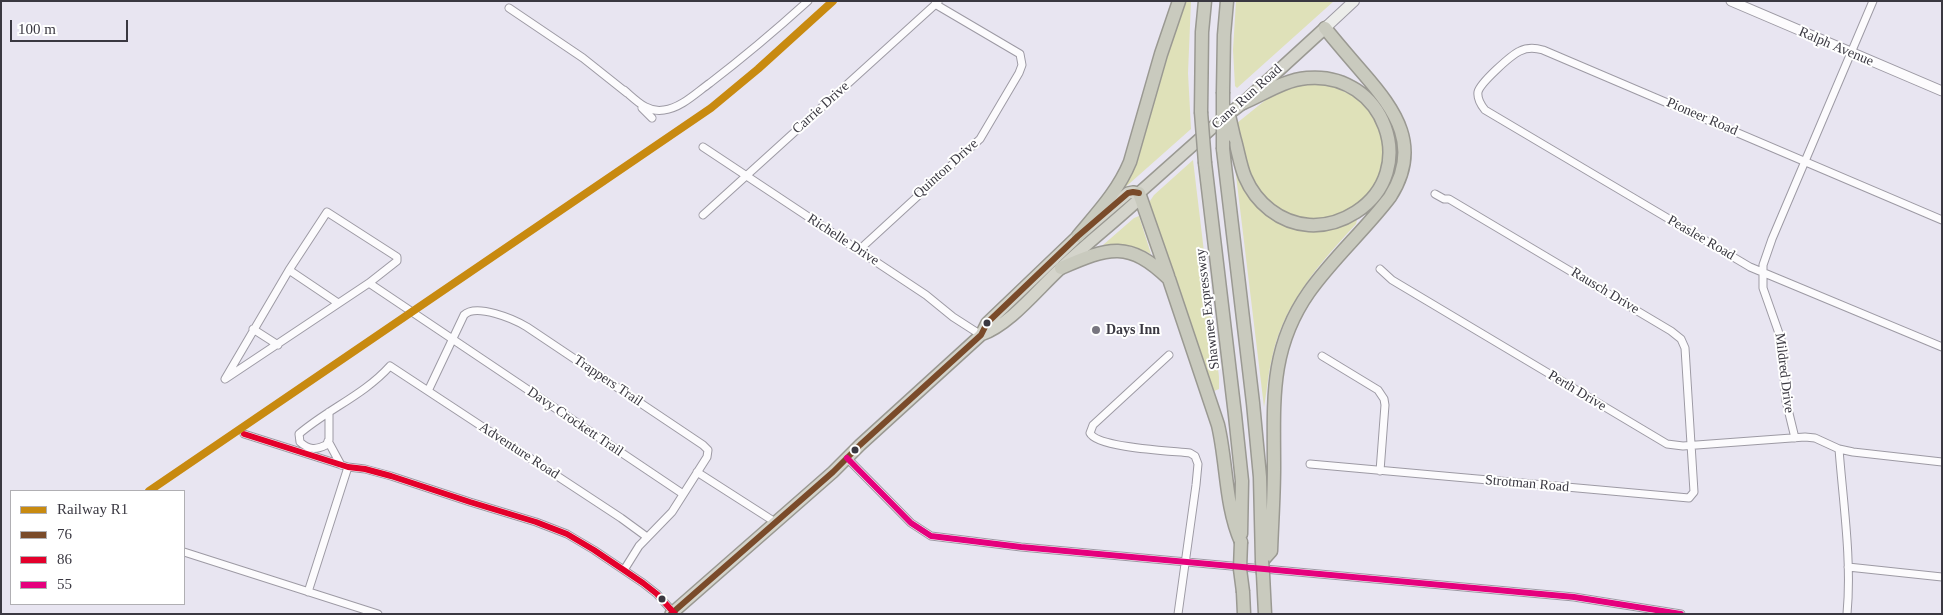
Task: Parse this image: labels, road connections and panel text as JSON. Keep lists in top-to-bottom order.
{
  "streets": {
    "highway": ["Cane Run Road", "Shawnee Expressway"],
    "street": [
      "Ralph Avenue",
      "Carrie Drive",
      "Pioneer Road",
      "Quinton Drive",
      "Peaslee Road",
      "Richelle Drive",
      "Rausch Drive",
      "Mildred Drive",
      "Trappers Trail",
      "Perth Drive",
      "Davy Crockett Trail",
      "Adventure Road",
      "Strotman Road"
    ]
  },
  "crossings": [
    ["Ralph Avenue", "Mildred Drive"],
    ["Cane Run Road", "Richelle Drive"],
    ["Carrie Drive", "Quinton Drive"],
    ["Carrie Drive", "Richelle Drive"],
    ["Pioneer Road", "Peaslee Road"],
    ["Pioneer Road", "Mildred Drive"],
    ["Quinton Drive", "Richelle Drive"],
    ["Peaslee Road", "Mildred Drive"],
    ["Rausch Drive", "Perth Drive"],
    ["Rausch Drive", "Strotman Road"],
    ["Mildred Drive", "Perth Drive"],
    ["Trappers Trail", "Davy Crockett Trail"],
    ["Perth Drive", "Strotman Road"]
  ],
  "places": ["Days Inn"],
  "lines": [
    "rail line R1",
    "transit line 76",
    "transit line 86",
    "transit line 55"
  ],
  "legend": [
    "Railway R1",
    "76",
    "86",
    "55"
  ],
  "scale_bar": "100 m"
}
